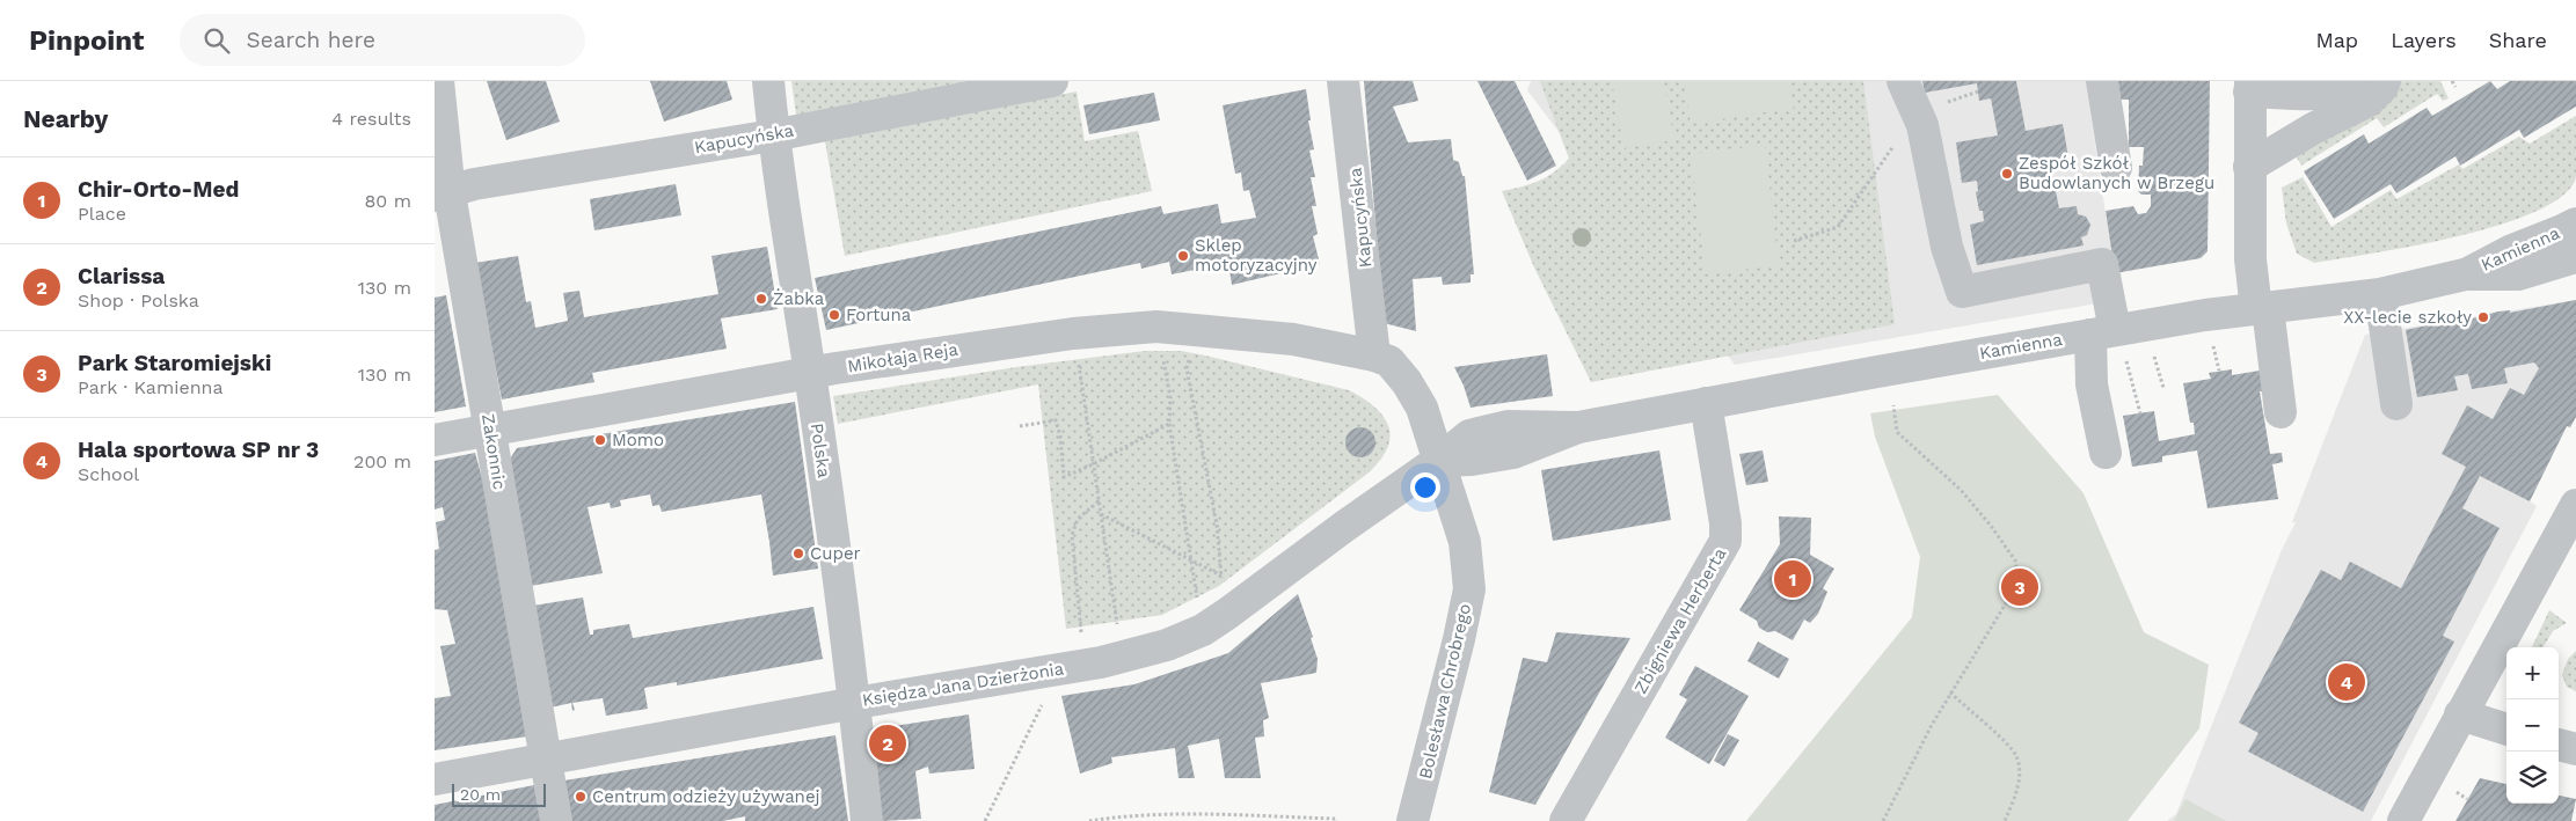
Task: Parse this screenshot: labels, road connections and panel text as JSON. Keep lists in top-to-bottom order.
{
  "streets": {
    "street": [
      "Kapucyńska",
      "Kamienna",
      "Mikołaja Reja",
      "Polska",
      "Zakonnic",
      "Zbigniewa Herberta",
      "Księdza Jana Dzierżonia",
      "Bolesława Chrobrego"
    ]
  },
  "crossings": [
    ["Kapucyńska", "Mikołaja Reja"],
    ["Kapucyńska", "Polska"],
    ["Kapucyńska", "Zakonnic"],
    ["Kapucyńska", "Bolesława Chrobrego"],
    ["Kamienna", "Zbigniewa Herberta"],
    ["Kamienna", "Księdza Jana Dzierżonia"],
    ["Kamienna", "Bolesława Chrobrego"],
    ["Mikołaja Reja", "Polska"],
    ["Mikołaja Reja", "Zakonnic"],
    ["Mikołaja Reja", "Bolesława Chrobrego"],
    ["Polska", "Księdza Jana Dzierżonia"],
    ["Zakonnic", "Księdza Jana Dzierżonia"],
    ["Księdza Jana Dzierżonia", "Bolesława Chrobrego"]
  ],
  "places": [
    "Zespół Szkół Budowlanych w Brzegu",
    "Sklep motoryzacyjny",
    "Żabka",
    "Fortuna",
    "XX-lecie szkoły",
    "Momo",
    "Cuper",
    "Centrum odzieży używanej"
  ],
  "scale_bar": "20 m",
  "page": {
    "header": "Pinpoint",
    "search": "Search here",
    "nav": ["Map", "Layers", "Share"],
    "heading": ["Nearby", "4 results"],
    "list": [
      {
        "mark": "1",
        "name": "Chir-Orto-Med",
        "note": "Place",
        "value": "80 m"
      },
      {
        "mark": "2",
        "name": "Clarissa",
        "note": "Shop · Polska",
        "value": "130 m"
      },
      {
        "mark": "3",
        "name": "Park Staromiejski",
        "note": "Park · Kamienna",
        "value": "130 m"
      },
      {
        "mark": "4",
        "name": "Hala sportowa SP nr 3",
        "note": "School",
        "value": "200 m"
      }
    ],
    "pins": [
      "1",
      "3",
      "4",
      "2"
    ],
    "map_buttons": ["+", "−"],
    "scale": "20 m"
  }
}
